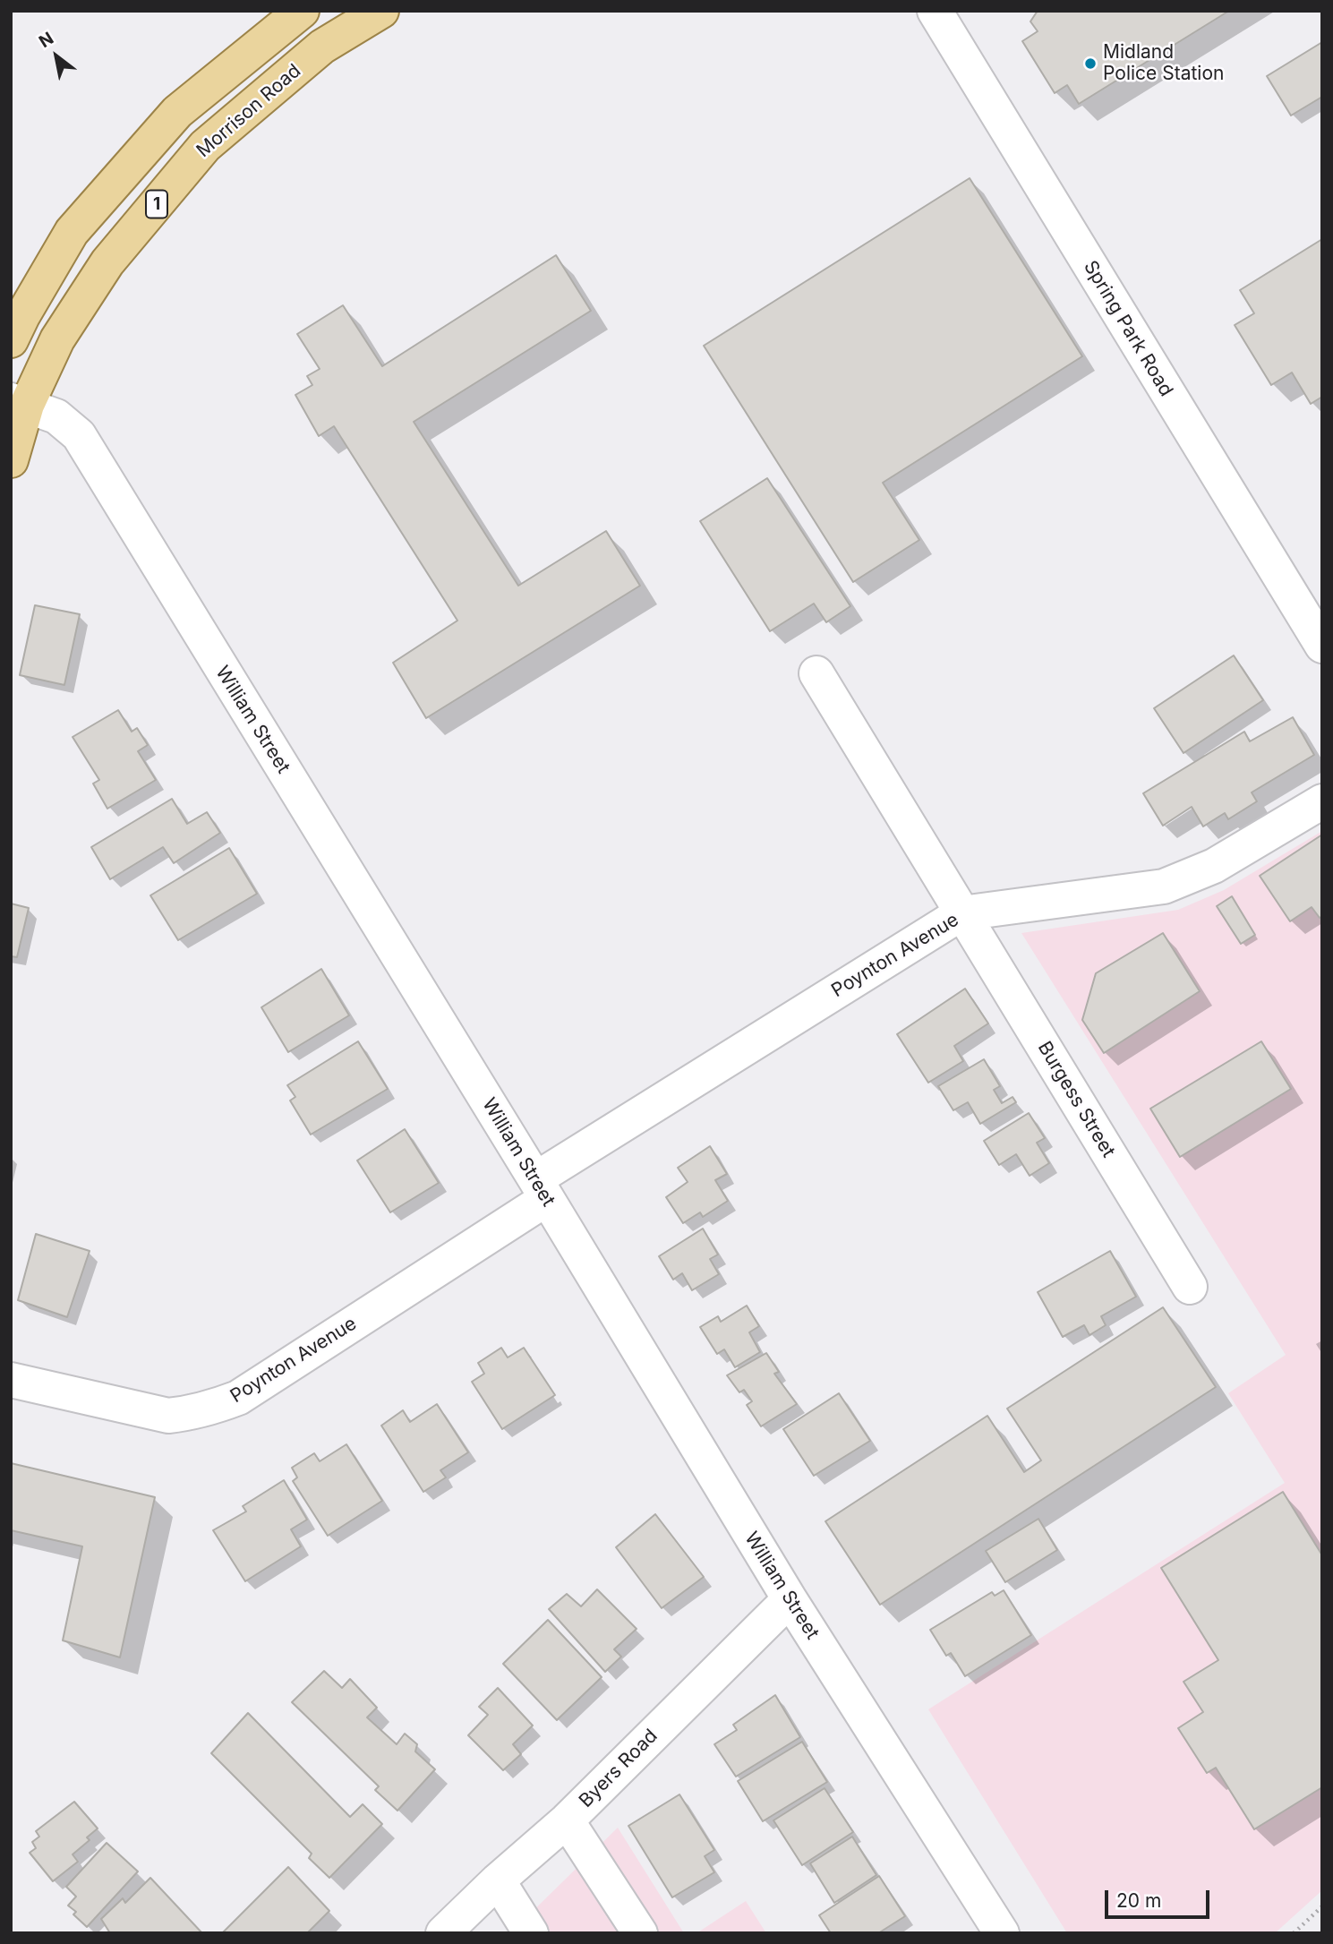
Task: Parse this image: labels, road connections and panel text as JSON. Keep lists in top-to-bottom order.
{
  "streets": {
    "main road": ["Morrison Road", "1"],
    "street": [
      "Spring Park Road",
      "William Street",
      "Poynton Avenue",
      "Burgess Street",
      "Byers Road"
    ]
  },
  "crossings": [
    ["Morrison Road", "William Street"],
    ["William Street", "Poynton Avenue"],
    ["William Street", "Byers Road"],
    ["Poynton Avenue", "Burgess Street"]
  ],
  "places": ["Midland Police Station"],
  "scale_bar": "20 m",
  "north": "top left"
}
